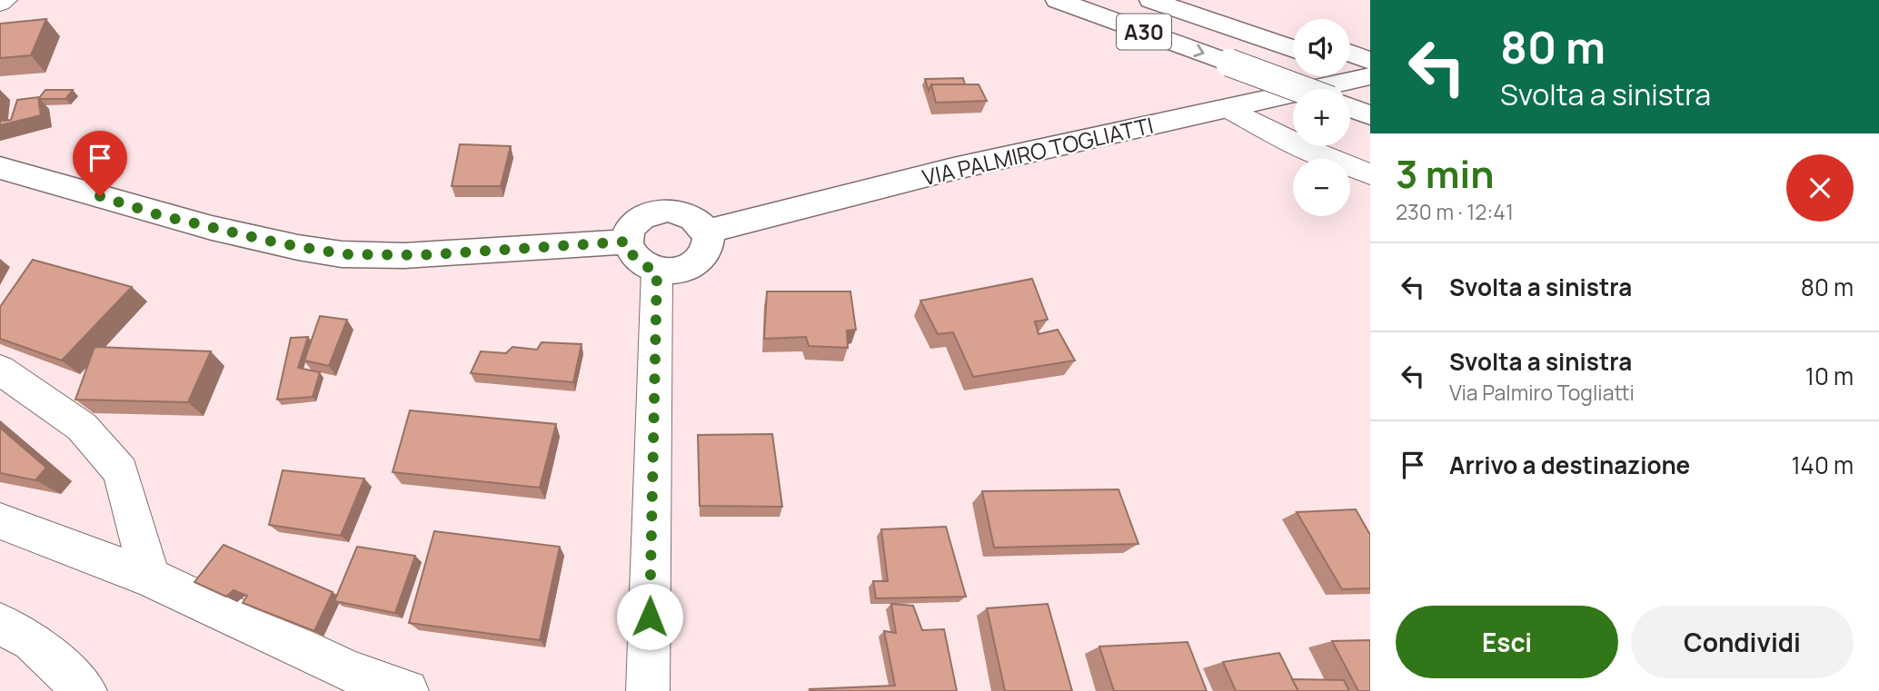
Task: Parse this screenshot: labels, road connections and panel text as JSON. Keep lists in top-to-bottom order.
{
  "streets": {
    "main road": ["A30", "VIA PALMIRO TOGLIATTI"]
  },
  "page": {
    "turn": ["80 m", "Svolta a sinistra"],
    "map_buttons": ["+", "−"],
    "heading": ["3 min", "230 m · 12:41"],
    "list": [
      {
        "name": "Svolta a sinistra",
        "value": "80 m"
      },
      {
        "name": "Svolta a sinistra",
        "note": "Via Palmiro Togliatti",
        "value": "10 m"
      },
      {
        "name": "Arrivo a destinazione",
        "value": "140 m"
      }
    ],
    "buttons": ["Esci", "Condividi"]
  }
}
